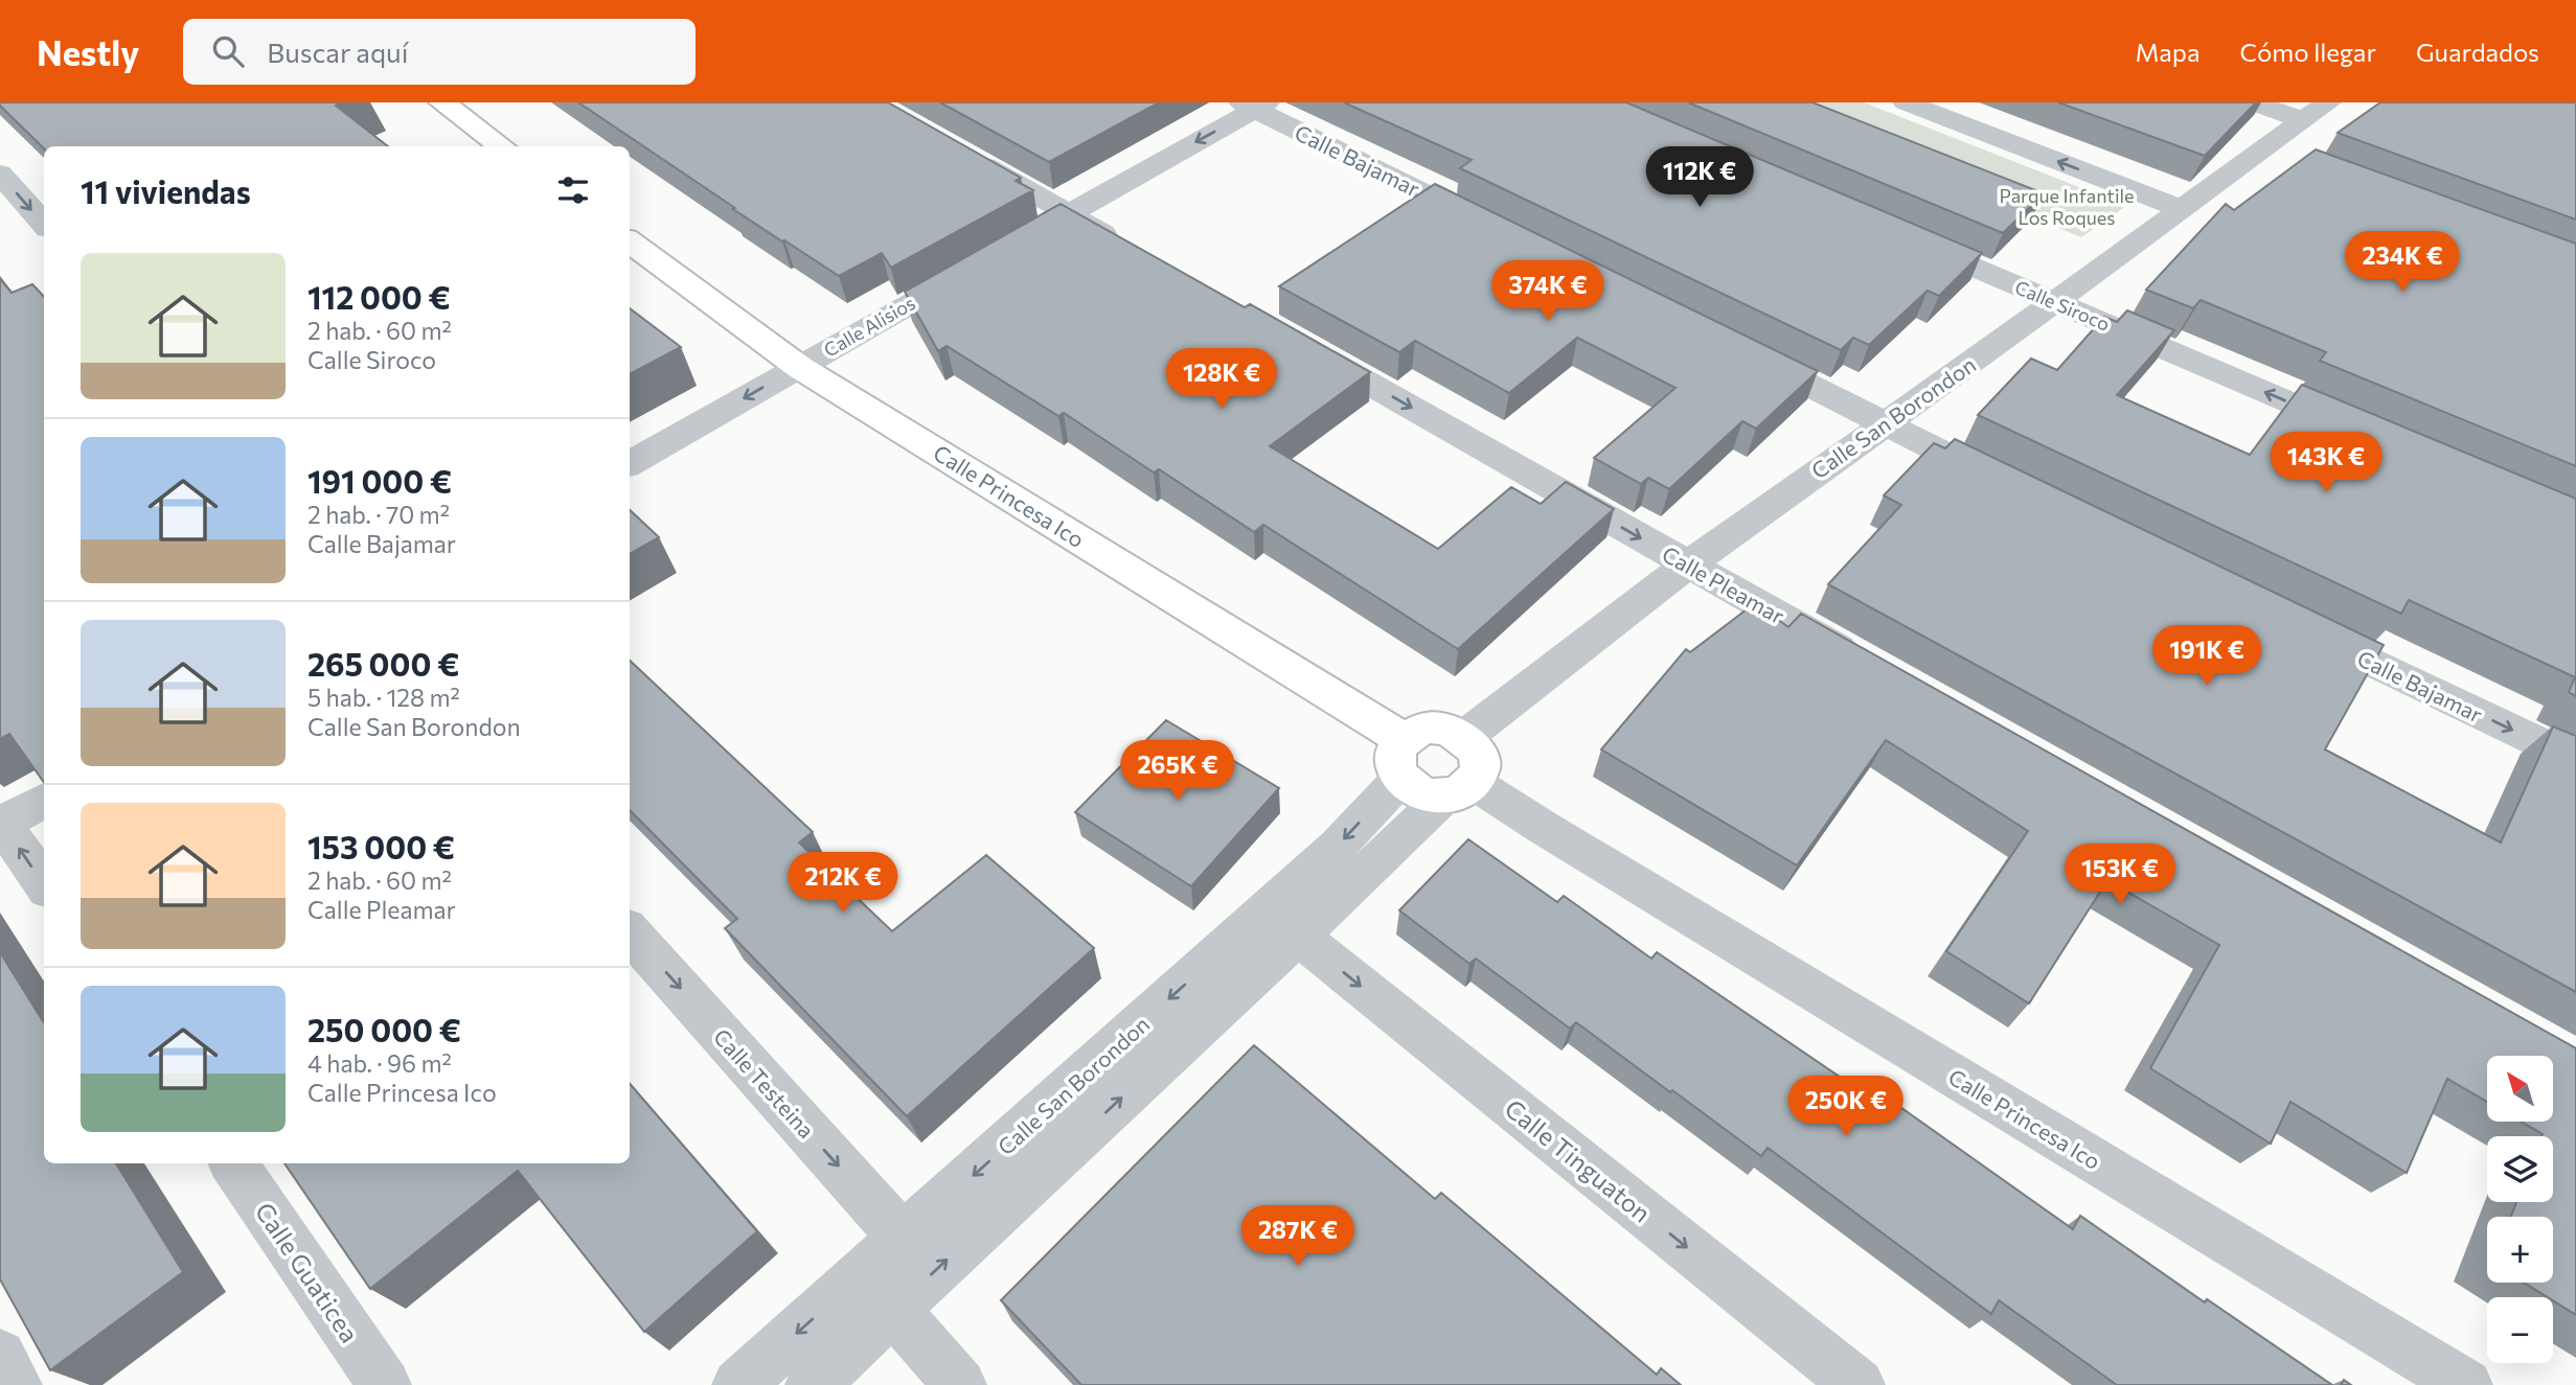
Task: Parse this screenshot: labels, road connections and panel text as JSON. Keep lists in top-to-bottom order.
{
  "streets": {
    "main road": ["Calle Princesa Ico"],
    "street": [
      "Calle Bajamar",
      "Calle Siroco",
      "Calle Alisios",
      "Calle San Borondon",
      "Calle Pleamar",
      "Calle Testeina",
      "Calle Tinguaton",
      "Calle Guaticea"
    ]
  },
  "crossings": [
    ["Calle Siroco", "Calle San Borondon"],
    ["Calle Alisios", "Calle Princesa Ico"],
    ["Calle San Borondon", "Calle Princesa Ico"],
    ["Calle San Borondon", "Calle Pleamar"],
    ["Calle San Borondon", "Calle Testeina"],
    ["Calle San Borondon", "Calle Tinguaton"]
  ],
  "one_way": [
    "Calle Bajamar",
    "Calle Alisios",
    "Calle Pleamar",
    "Calle Testeina",
    "Calle Tinguaton"
  ],
  "parks": ["Parque Infantile Los Roques"],
  "north": "top left",
  "page": {
    "header": "Nestly",
    "search": "Buscar aquí",
    "nav": ["Mapa", "Cómo llegar", "Guardados"],
    "price": [
      "112K €",
      "234K €",
      "374K €",
      "128K €",
      "143K €",
      "191K €",
      "265K €",
      "153K €",
      "212K €",
      "250K €",
      "287K €"
    ],
    "heading": "11 viviendas",
    "list": [
      {
        "name": "112 000 €",
        "note": "2 hab. · 60 m² · Calle Siroco"
      },
      {
        "name": "191 000 €",
        "note": "2 hab. · 70 m² · Calle Bajamar"
      },
      {
        "name": "265 000 €",
        "note": "5 hab. · 128 m² · Calle San Borondon"
      },
      {
        "name": "153 000 €",
        "note": "2 hab. · 60 m² · Calle Pleamar"
      },
      {
        "name": "250 000 €",
        "note": "4 hab. · 96 m² · Calle Princesa Ico"
      }
    ],
    "map_buttons": ["+", "−"]
  }
}
